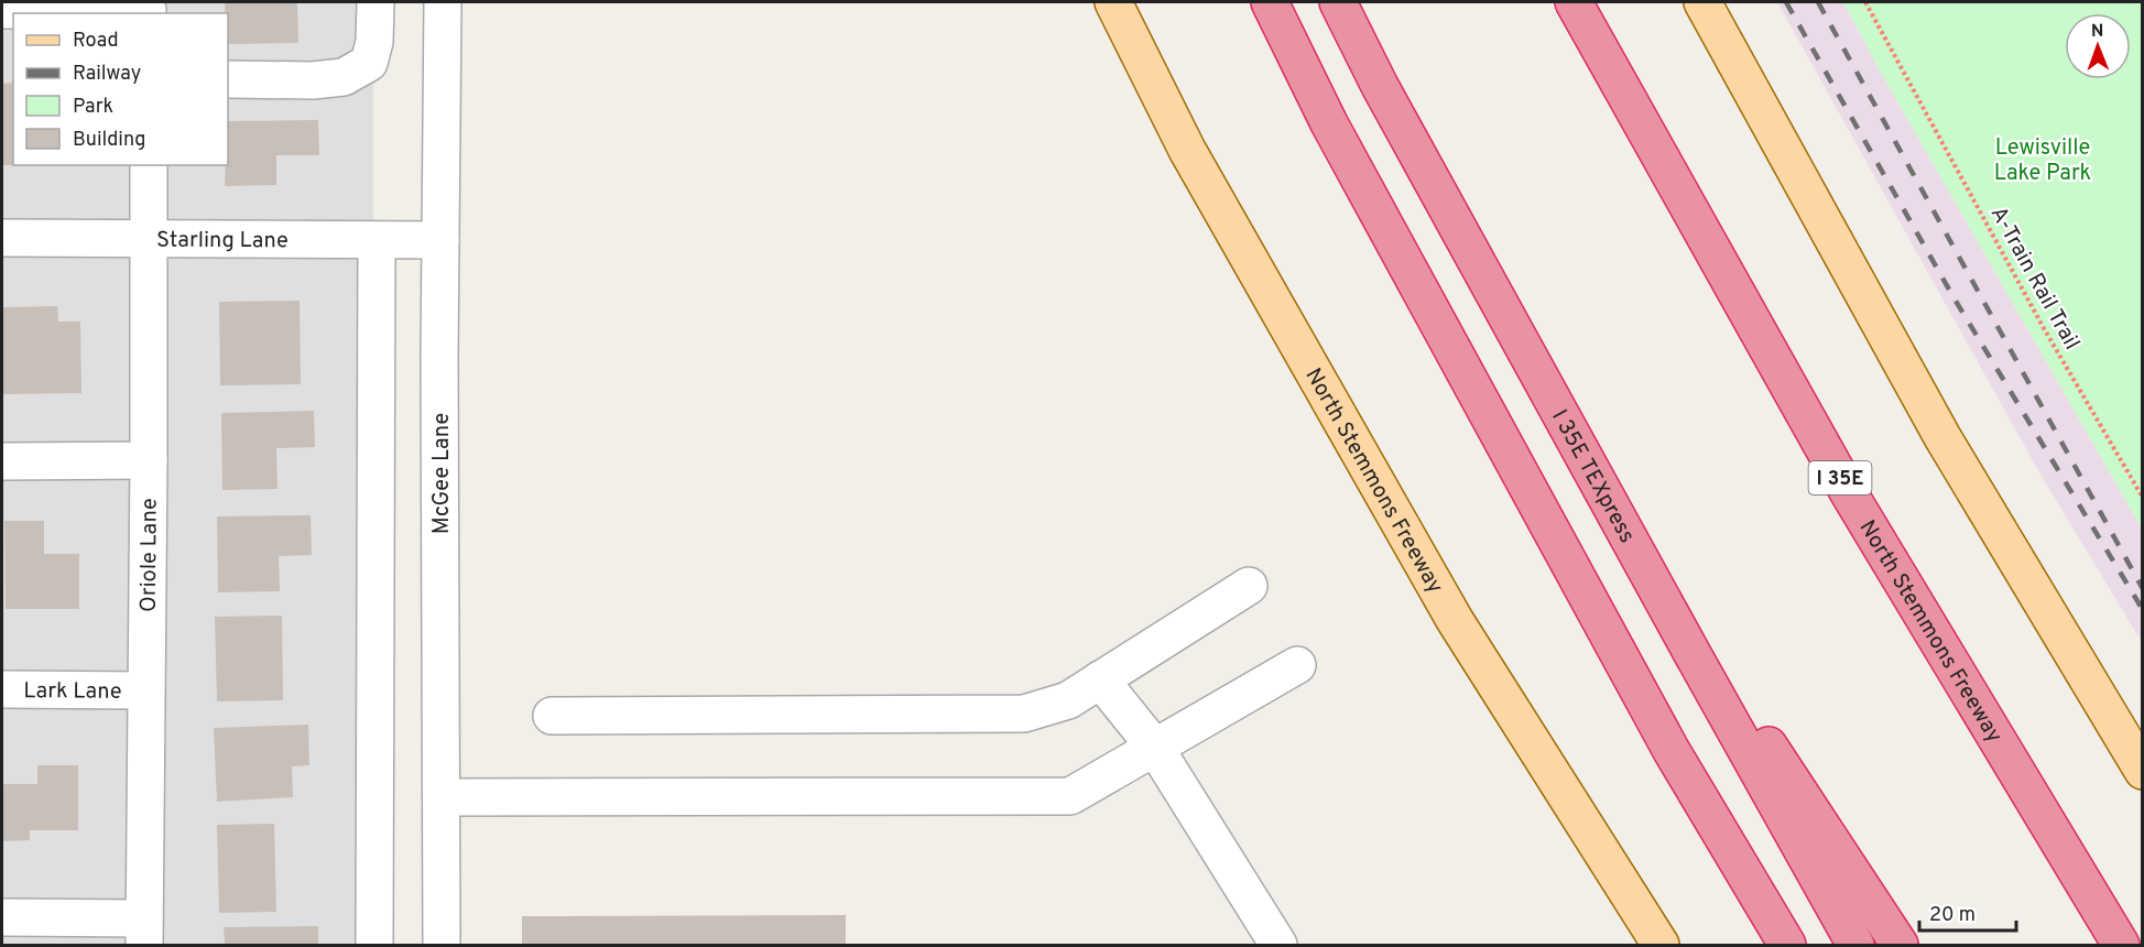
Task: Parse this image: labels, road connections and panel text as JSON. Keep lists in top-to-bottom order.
{
  "streets": {
    "highway": ["I 35E TEXpress", "I 35E", "North Stemmons Freeway"],
    "street": [
      "Starling Lane",
      "McGee Lane",
      "Oriole Lane",
      "Lark Lane"
    ],
    "path": ["A-Train Rail Trail"]
  },
  "crossings": [
    ["Starling Lane", "McGee Lane"],
    ["Starling Lane", "Oriole Lane"],
    ["Oriole Lane", "Lark Lane"]
  ],
  "parks": ["Lewisville Lake Park"],
  "legend": [
    "Road",
    "Railway",
    "Park",
    "Building"
  ],
  "scale_bar": "20 m",
  "north": "top"
}
